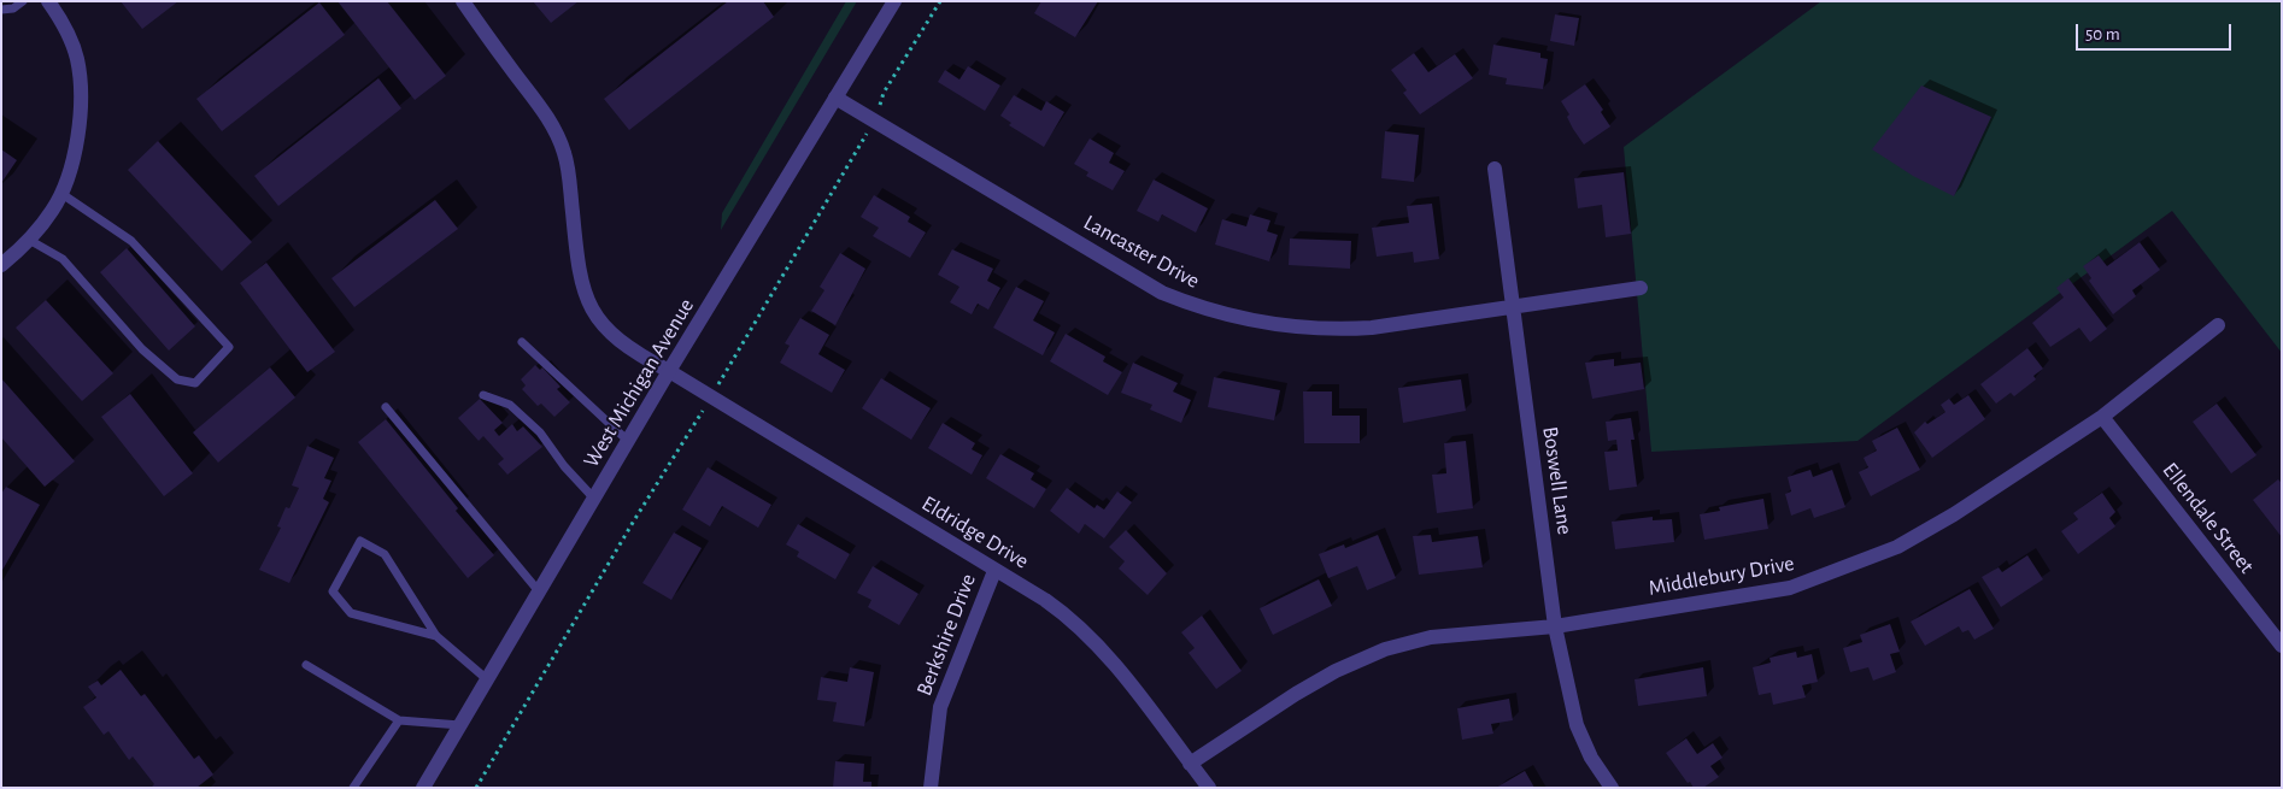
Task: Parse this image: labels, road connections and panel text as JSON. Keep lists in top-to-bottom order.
{
  "streets": {
    "street": [
      "Lancaster Drive",
      "West Michigan Avenue",
      "Boswell Lane",
      "Ellendale Street",
      "Eldridge Drive",
      "Middlebury Drive",
      "Berkshire Drive"
    ]
  },
  "crossings": [
    ["Lancaster Drive", "West Michigan Avenue"],
    ["Lancaster Drive", "Boswell Lane"],
    ["West Michigan Avenue", "Eldridge Drive"],
    ["Boswell Lane", "Middlebury Drive"],
    ["Ellendale Street", "Middlebury Drive"],
    ["Eldridge Drive", "Middlebury Drive"],
    ["Eldridge Drive", "Berkshire Drive"]
  ],
  "scale_bar": "50 m"
}
